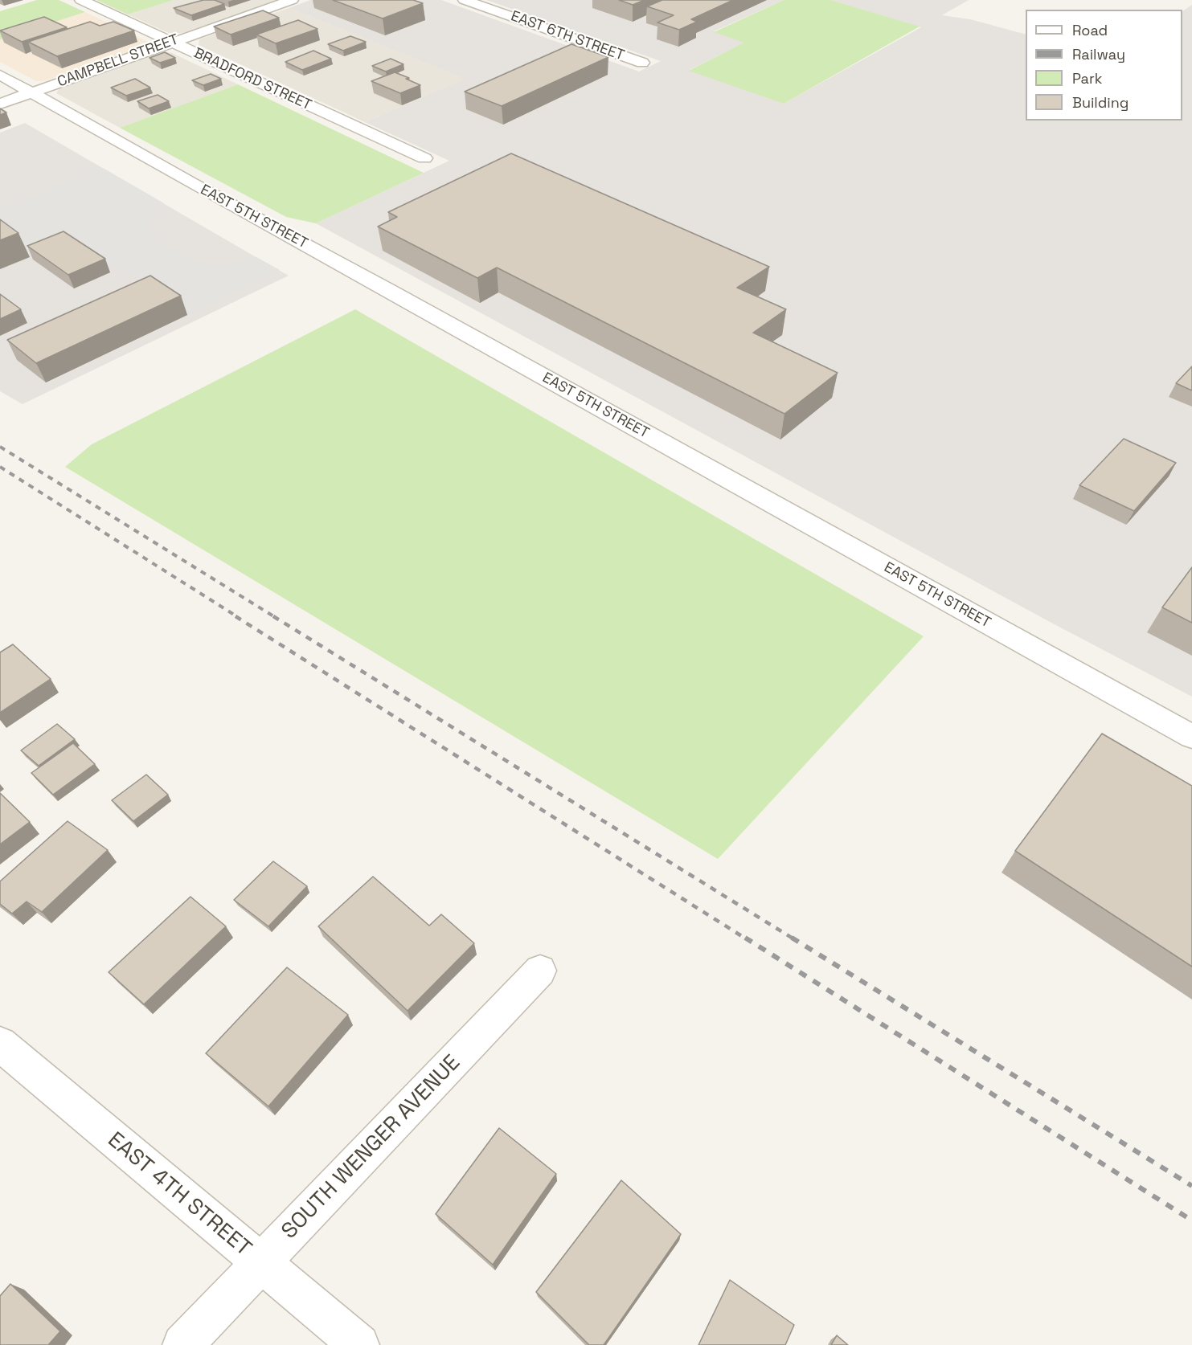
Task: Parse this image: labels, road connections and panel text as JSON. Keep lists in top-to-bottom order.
{
  "streets": {
    "street": [
      "EAST 6TH STREET",
      "CAMPBELL STREET",
      "BRADFORD STREET",
      "EAST 5TH STREET",
      "SOUTH WENGER AVENUE",
      "EAST 4TH STREET"
    ]
  },
  "crossings": [
    ["CAMPBELL STREET", "BRADFORD STREET"],
    ["CAMPBELL STREET", "EAST 5TH STREET"],
    ["SOUTH WENGER AVENUE", "EAST 4TH STREET"]
  ],
  "legend": [
    "Road",
    "Railway",
    "Park",
    "Building"
  ]
}
